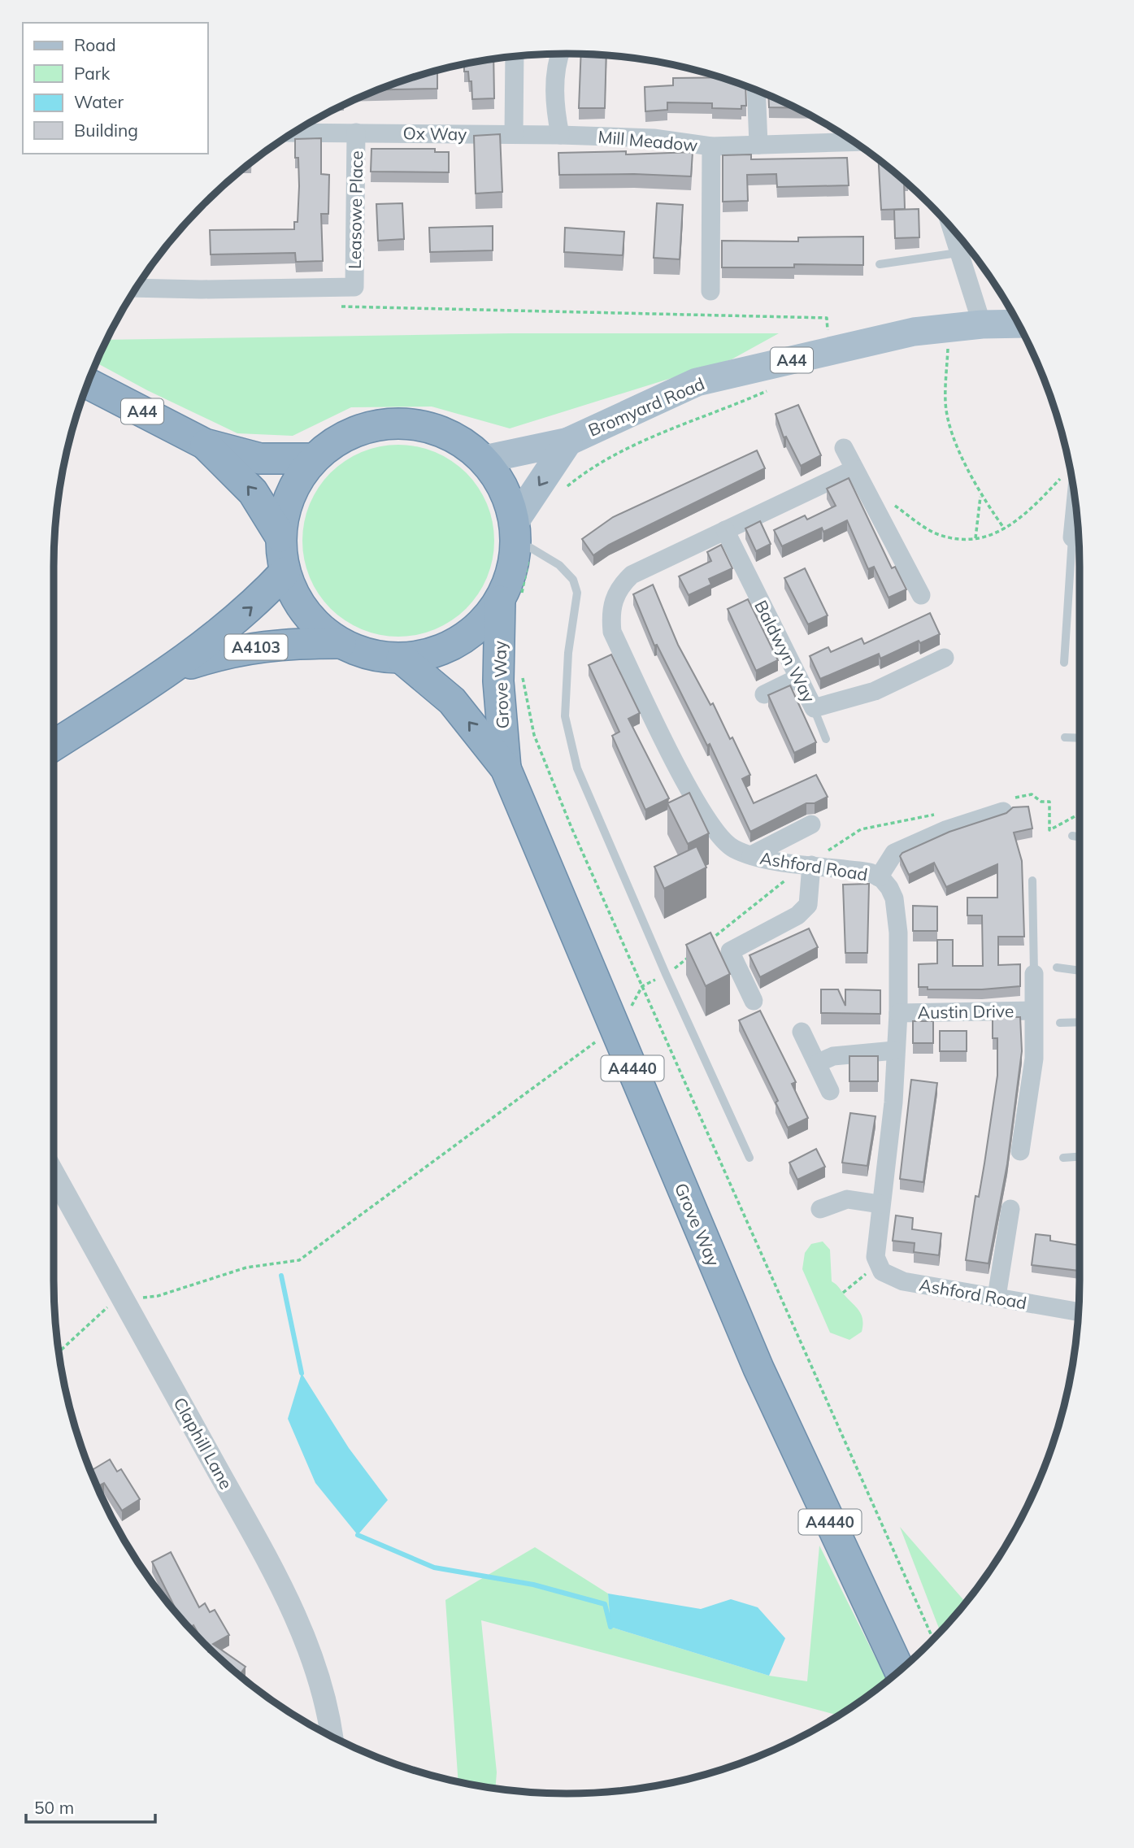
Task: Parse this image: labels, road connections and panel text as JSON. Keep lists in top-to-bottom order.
{
  "streets": {
    "highway": [
      "A44",
      "A4103",
      "Grove Way",
      "A4440"
    ],
    "main road": ["Bromyard Road"],
    "street": [
      "Ox Way",
      "Mill Meadow",
      "Leasowe Place",
      "Baldwyn Way",
      "Ashford Road",
      "Austin Drive",
      "Claphill Lane"
    ]
  },
  "crossings": [
    ["Ox Way", "Mill Meadow"],
    ["Ox Way", "Leasowe Place"],
    ["Baldwyn Way", "Ashford Road"],
    ["Ashford Road", "Austin Drive"]
  ],
  "legend": [
    "Road",
    "Park",
    "Water",
    "Building"
  ],
  "scale_bar": "50 m"
}
